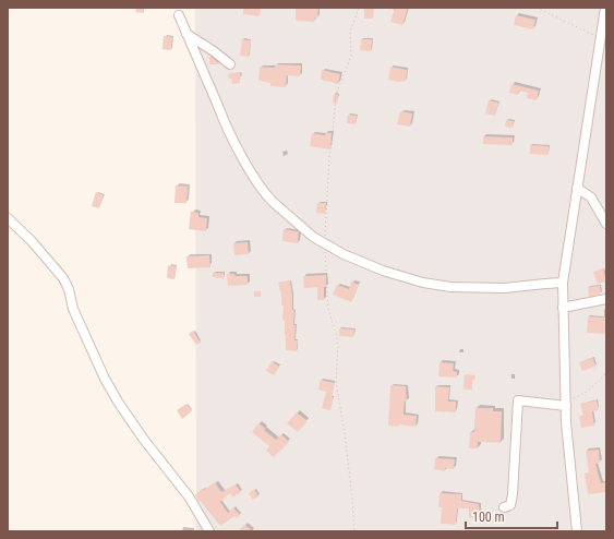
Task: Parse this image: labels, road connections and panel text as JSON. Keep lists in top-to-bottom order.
{
  "scale_bar": "100 m"
}
